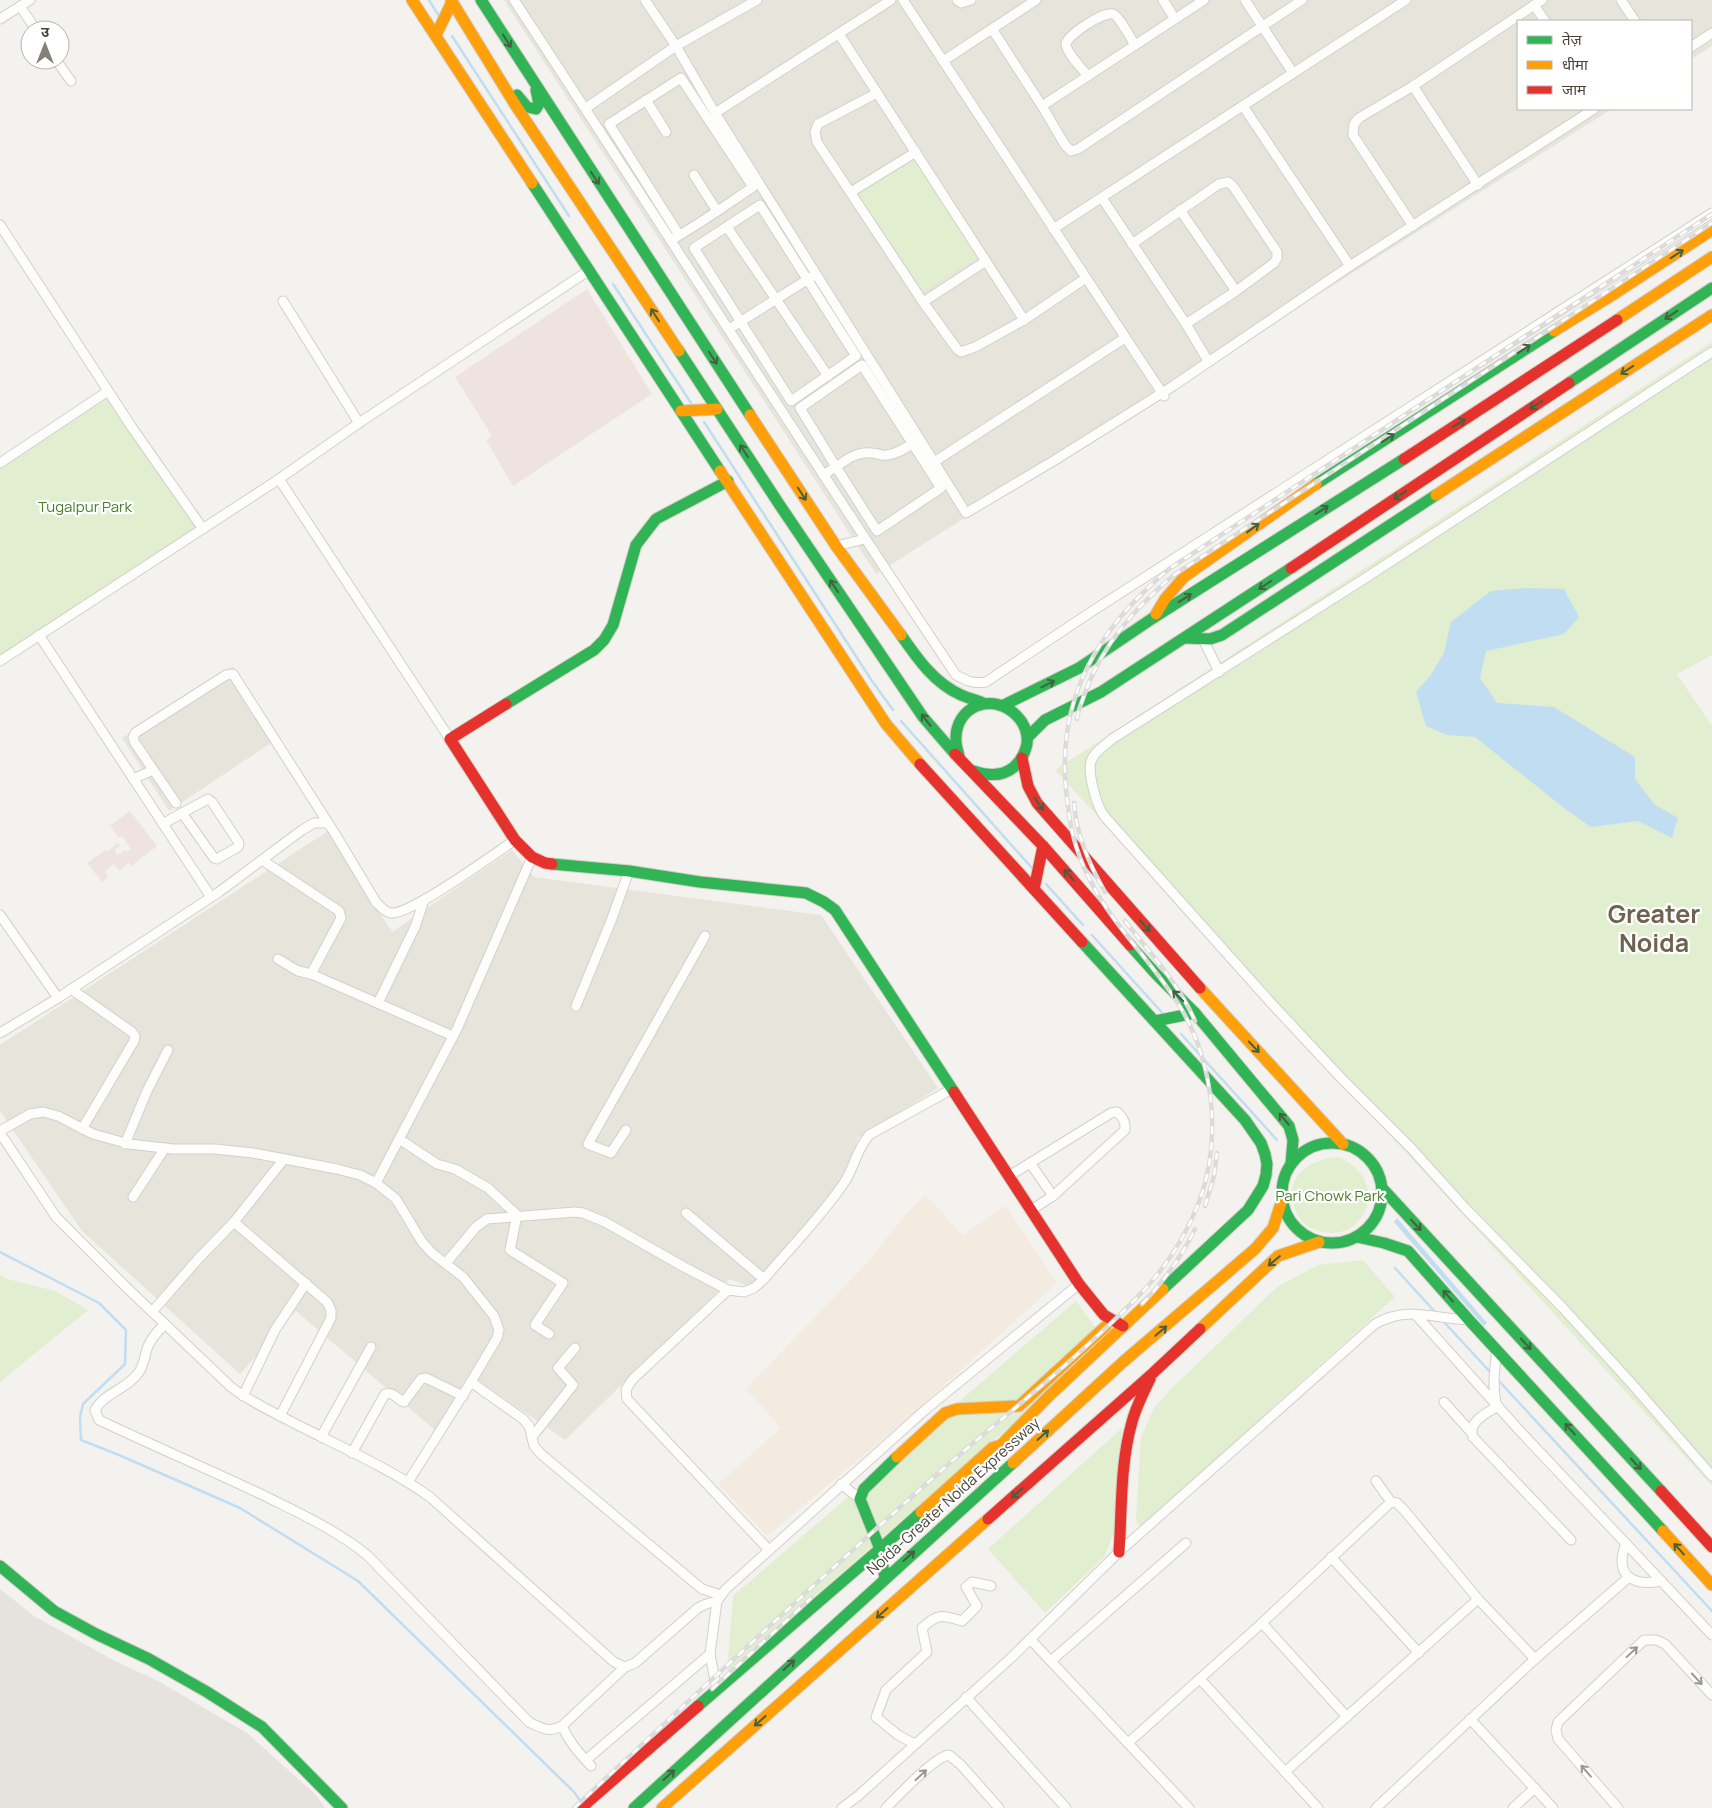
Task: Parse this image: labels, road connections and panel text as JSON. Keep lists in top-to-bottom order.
{
  "streets": {
    "main road": ["Noida-Greater Noida Expressway"]
  },
  "districts": ["Greater Noida"],
  "parks": ["Tugalpur Park", "Pari Chowk Park"],
  "legend": ["तेज़", "धीमा", "जाम"],
  "north": "top"
}
